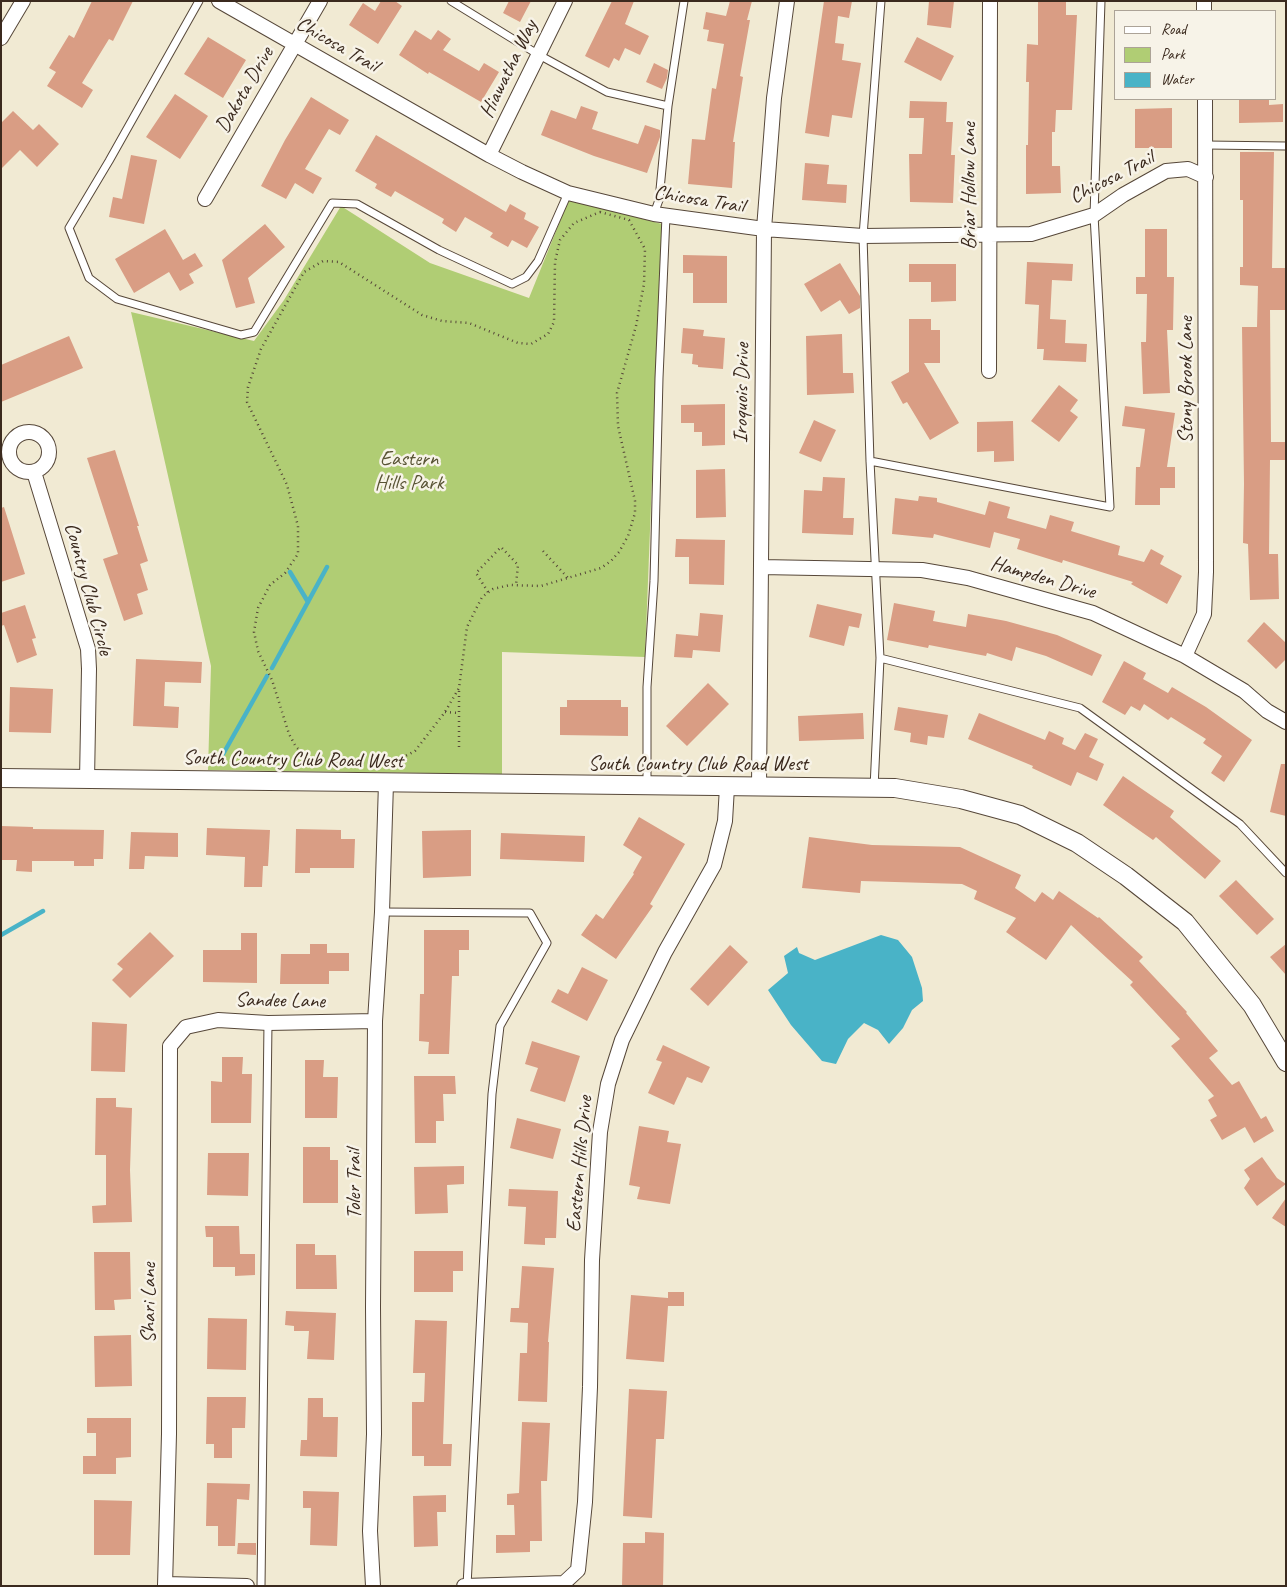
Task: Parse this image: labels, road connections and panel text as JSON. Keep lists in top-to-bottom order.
{
  "streets": {
    "street": [
      "Chicosa Trail",
      "Hiawatha Way",
      "Dakota Drive",
      "Briar Hollow Lane",
      "Stony Brook Lane",
      "Iroquois Drive",
      "Hampden Drive",
      "Country Club Circle",
      "South Country Club Road West",
      "Sandee Lane",
      "Eastern Hills Drive",
      "Toler Trail",
      "Shari Lane"
    ]
  },
  "crossings": [
    ["Chicosa Trail", "Hiawatha Way"],
    ["Chicosa Trail", "Dakota Drive"],
    ["Chicosa Trail", "Briar Hollow Lane"],
    ["Chicosa Trail", "Stony Brook Lane"],
    ["Chicosa Trail", "Iroquois Drive"],
    ["Stony Brook Lane", "Hampden Drive"],
    ["Iroquois Drive", "Hampden Drive"],
    ["Iroquois Drive", "South Country Club Road West"],
    ["Country Club Circle", "South Country Club Road West"],
    ["South Country Club Road West", "Eastern Hills Drive"],
    ["South Country Club Road West", "Toler Trail"],
    ["Sandee Lane", "Toler Trail"],
    ["Sandee Lane", "Shari Lane"]
  ],
  "parks": ["Eastern Hills Park"],
  "legend": ["Road", "Park", "Water"]
}
